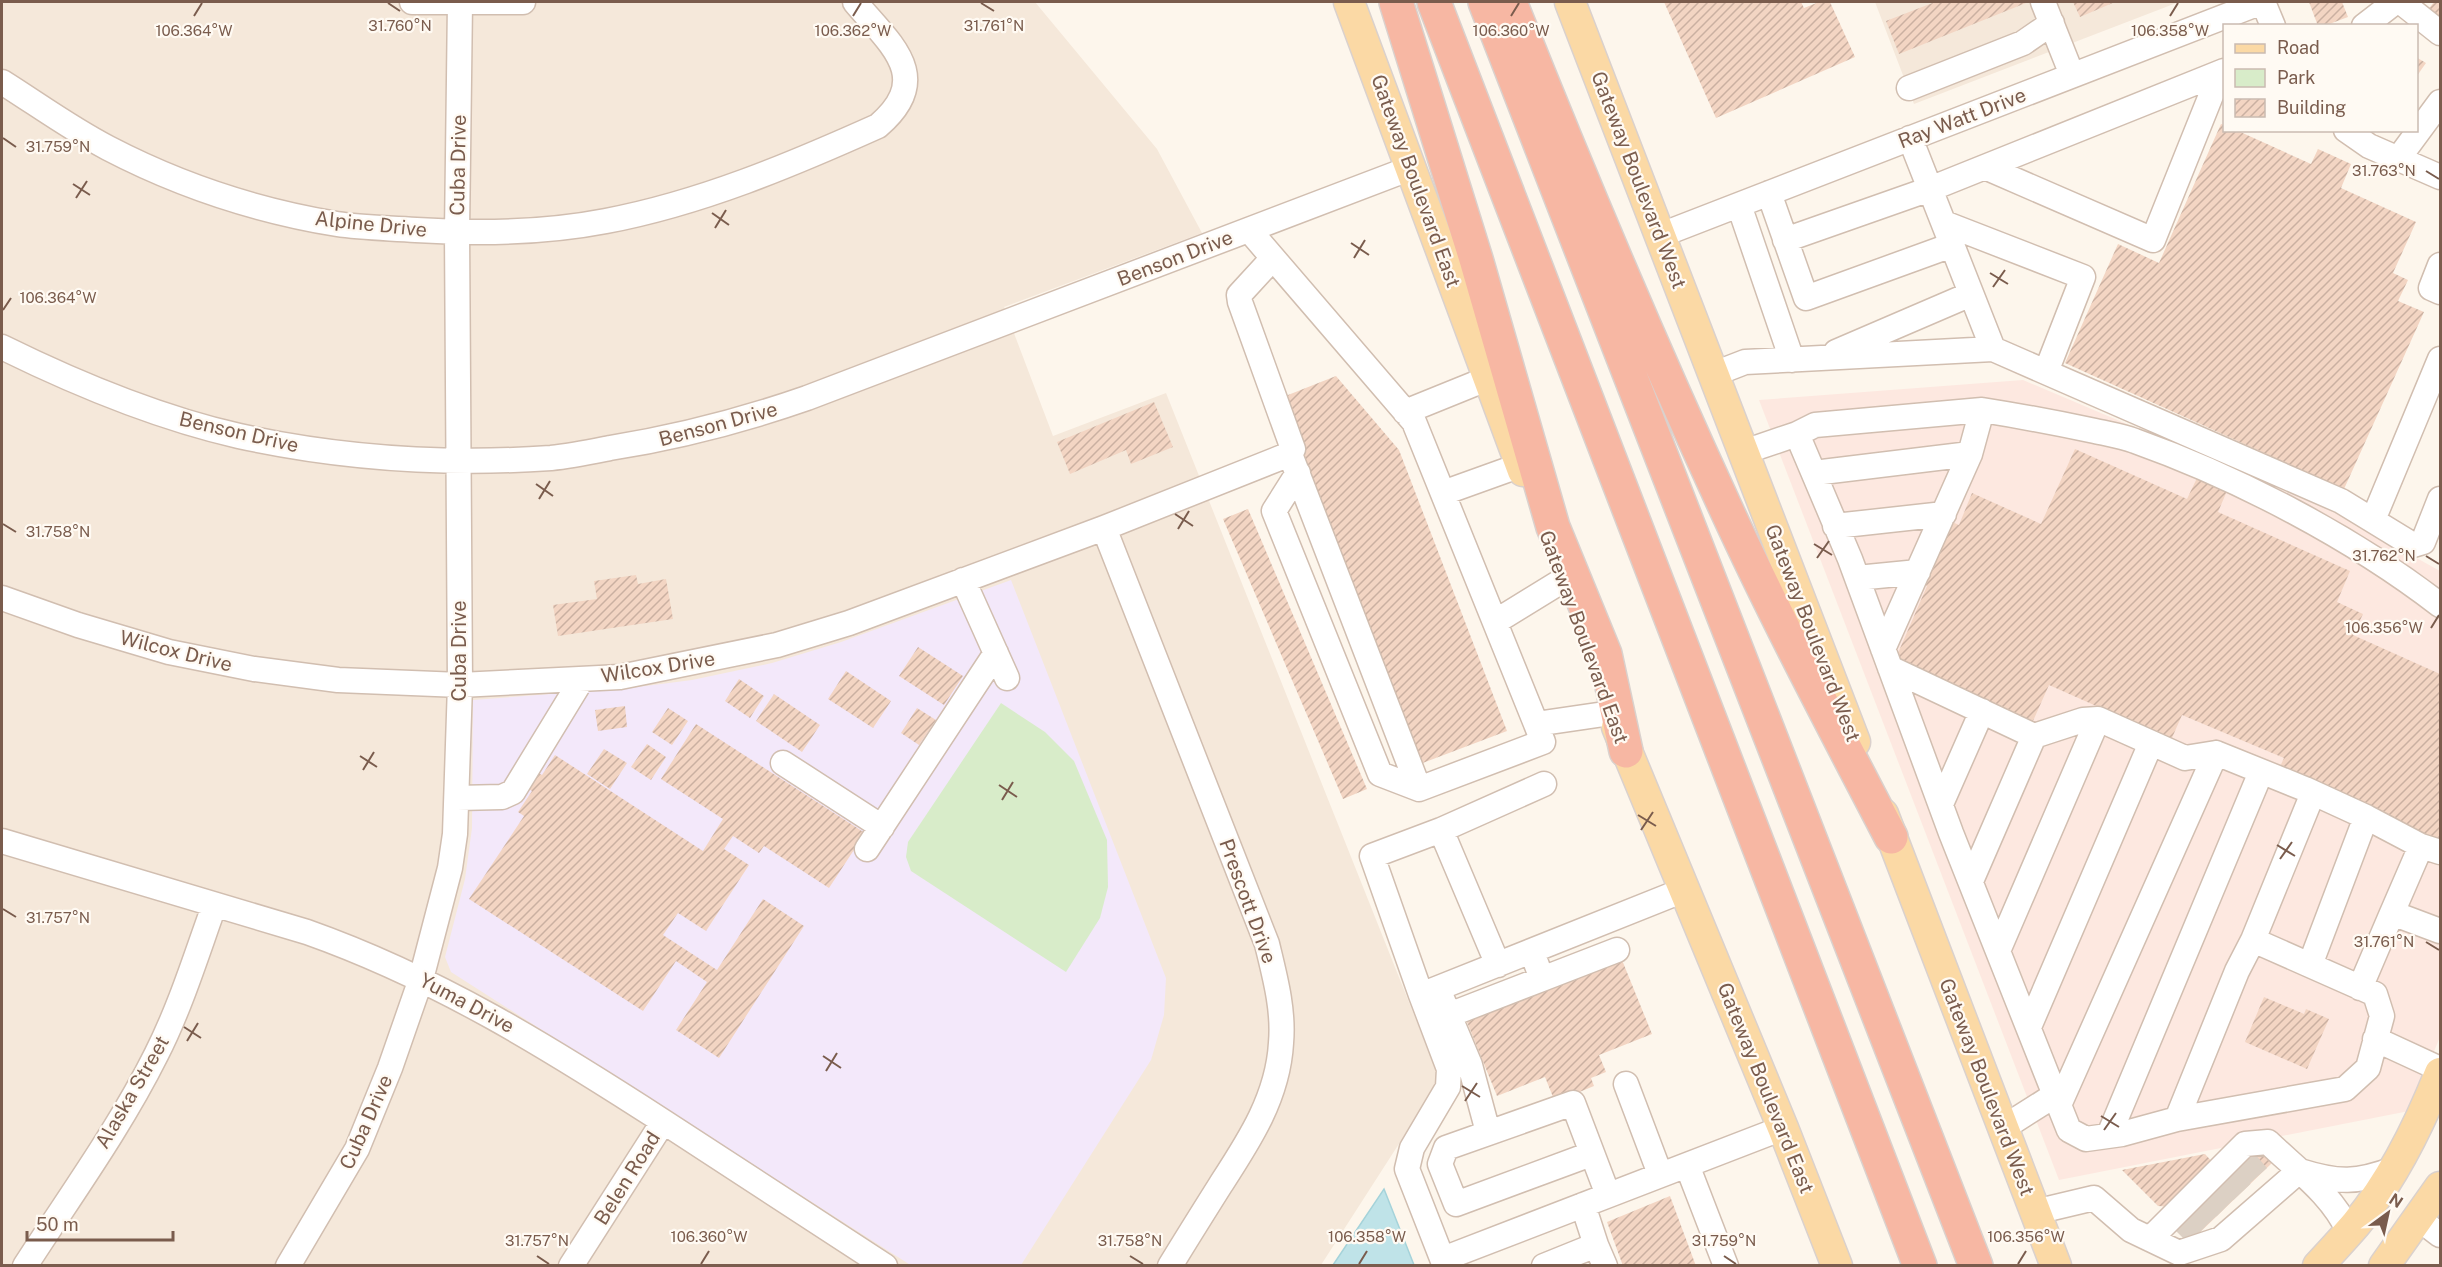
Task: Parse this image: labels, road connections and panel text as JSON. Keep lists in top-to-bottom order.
{
  "streets": {
    "main road": ["Gateway Boulevard West", "Gateway Boulevard East"],
    "street": [
      "Ray Watt Drive",
      "Cuba Drive",
      "Alpine Drive",
      "Benson Drive",
      "Wilcox Drive",
      "Prescott Drive",
      "Yuma Drive",
      "Alaska Street",
      "Belen Road"
    ]
  },
  "crossings": [
    ["Ray Watt Drive", "Gateway Boulevard West"],
    ["Cuba Drive", "Alpine Drive"],
    ["Cuba Drive", "Benson Drive"],
    ["Cuba Drive", "Wilcox Drive"],
    ["Cuba Drive", "Yuma Drive"],
    ["Gateway Boulevard East", "Benson Drive"],
    ["Wilcox Drive", "Prescott Drive"],
    ["Yuma Drive", "Alaska Street"],
    ["Yuma Drive", "Belen Road"]
  ],
  "legend": ["Road", "Park", "Building"],
  "scale_bar": "50 m",
  "north": "top right",
  "coordinates": [
    "31.760°N",
    "31.761°N",
    "106.360°W",
    "106.364°W",
    "106.362°W",
    "106.358°W",
    "31.759°N",
    "31.763°N",
    "31.758°N",
    "31.762°N",
    "106.356°W",
    "31.757°N"
  ]
}
